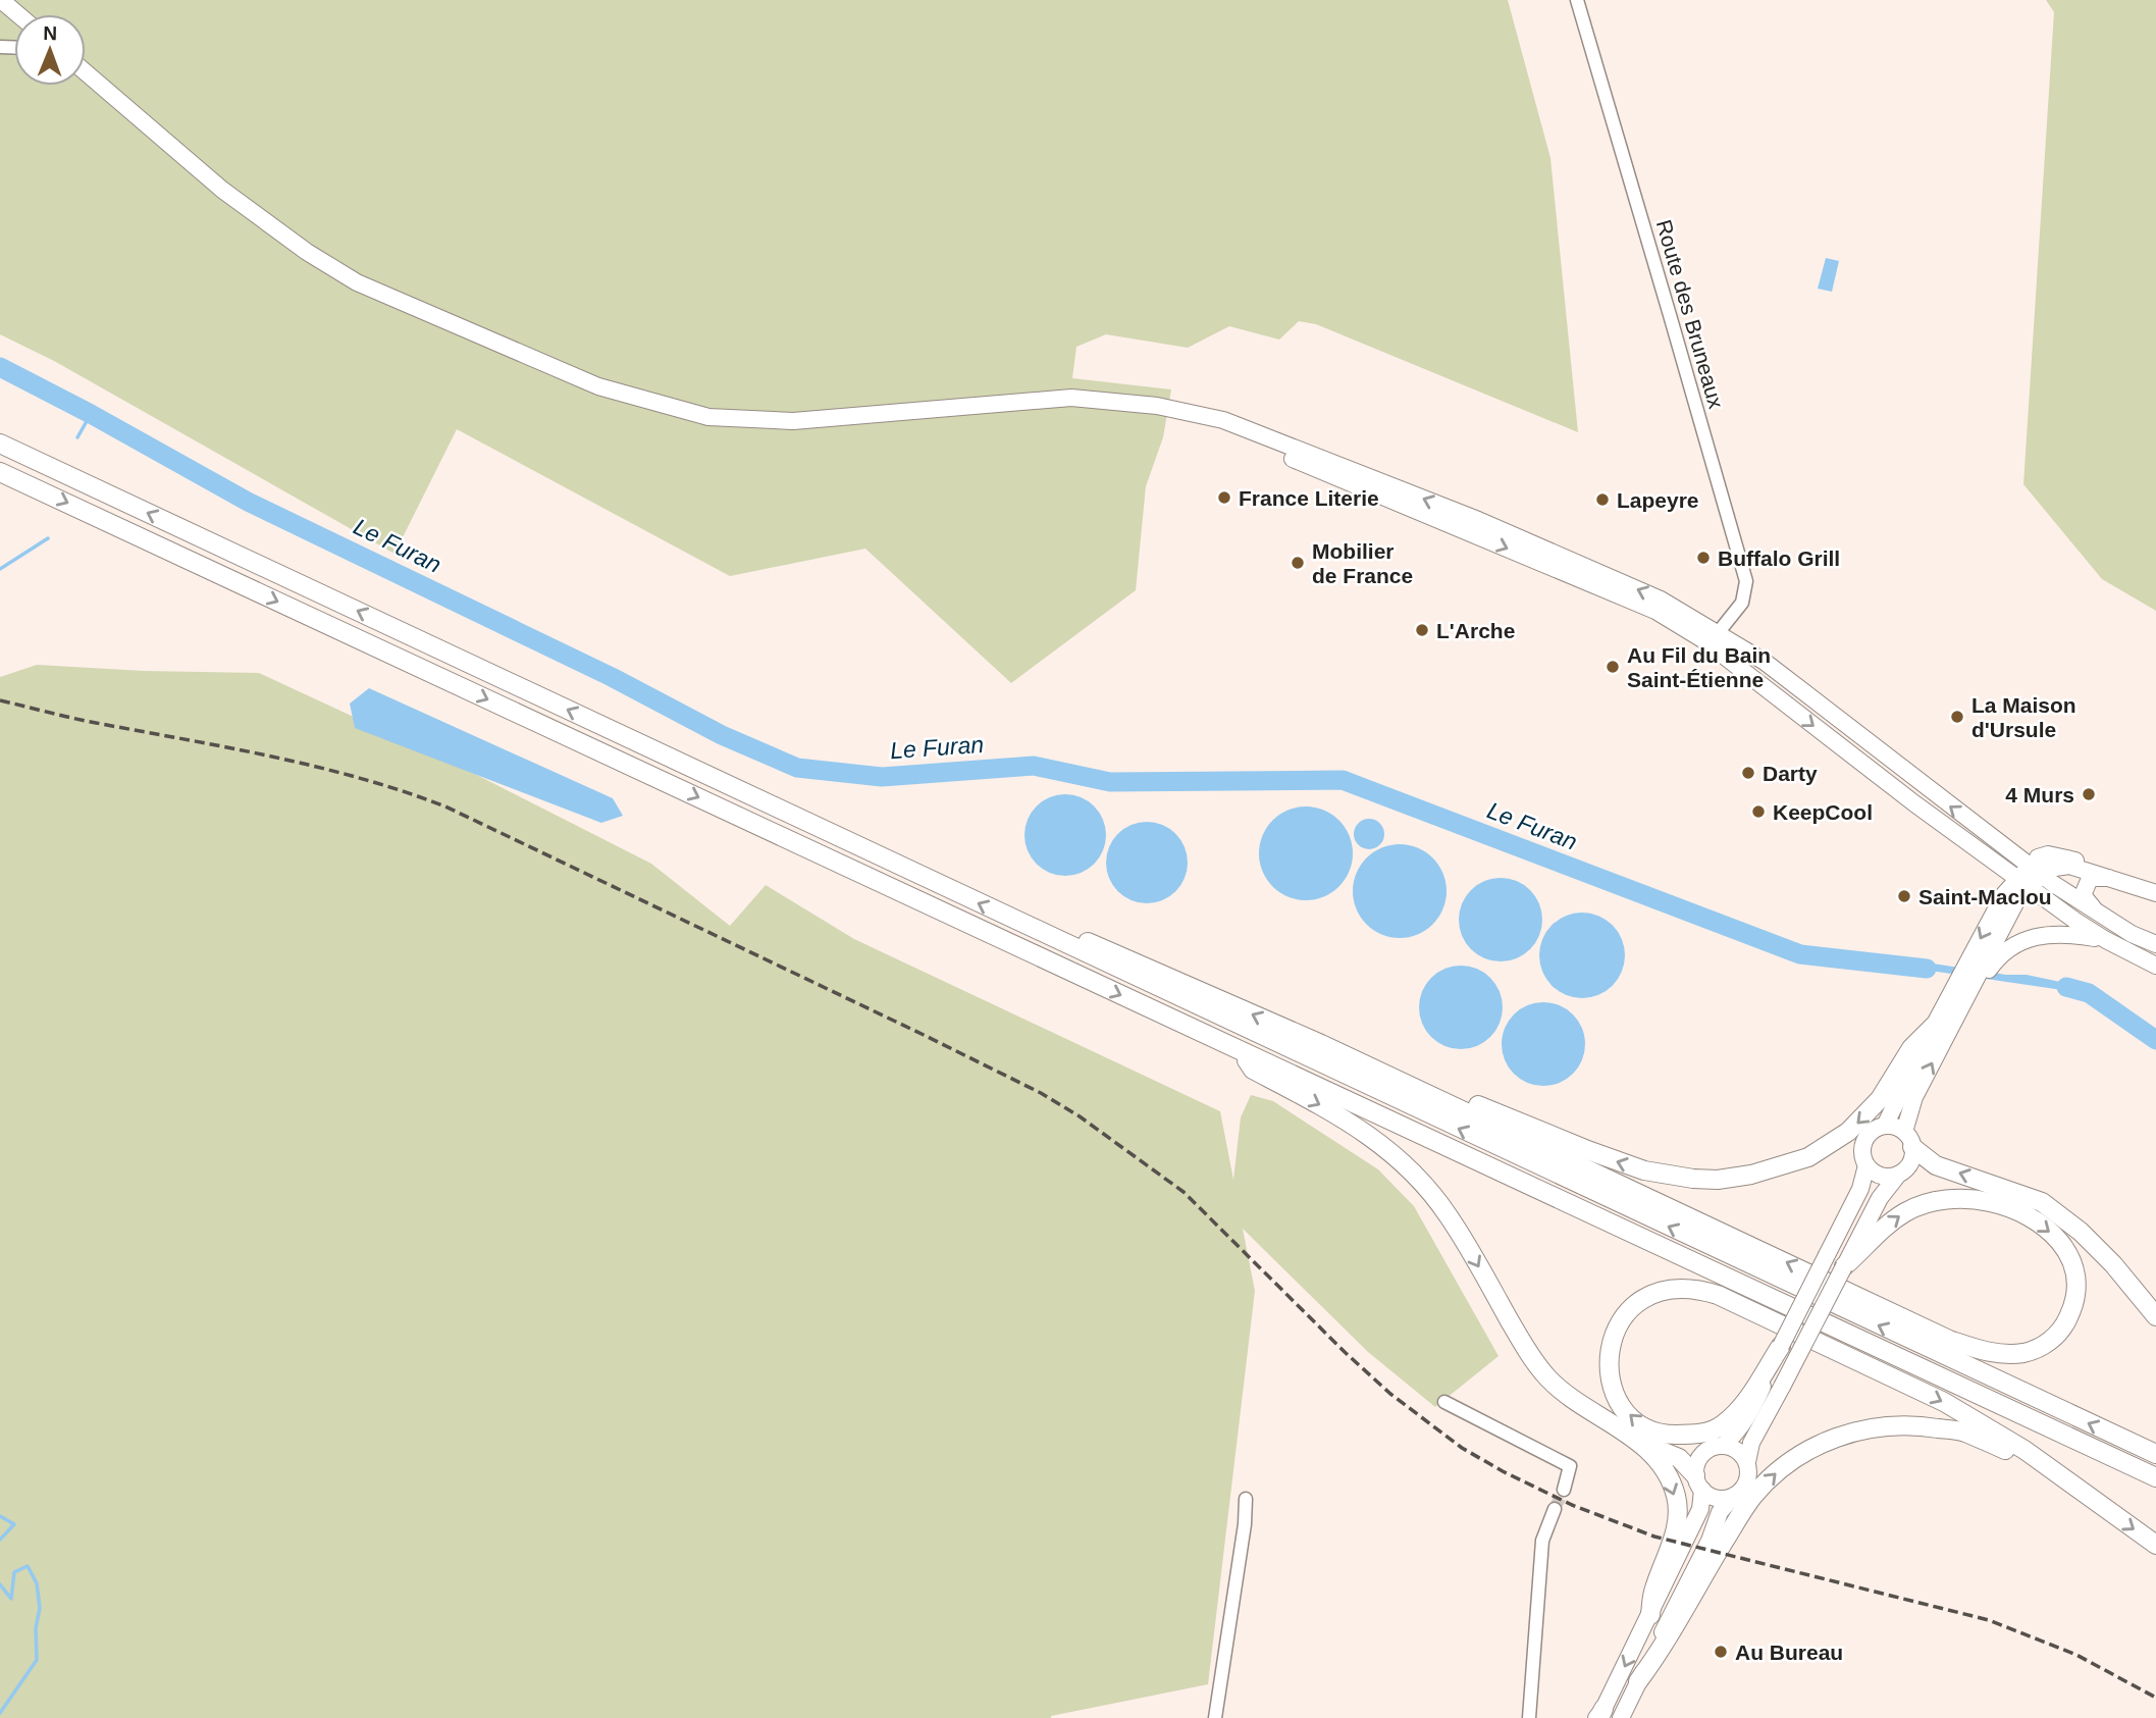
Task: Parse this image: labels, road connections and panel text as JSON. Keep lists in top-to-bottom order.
{
  "streets": {
    "street": ["Route des Bruneaux"]
  },
  "water": ["Le Furan"],
  "places": [
    "France Literie",
    "Lapeyre",
    "Buffalo Grill",
    "Mobilier de France",
    "L'Arche",
    "Au Fil du Bain Saint-Étienne",
    "La Maison d'Ursule",
    "Darty",
    "4 Murs",
    "KeepCool",
    "Saint-Maclou",
    "Au Bureau"
  ],
  "north": "top"
}
